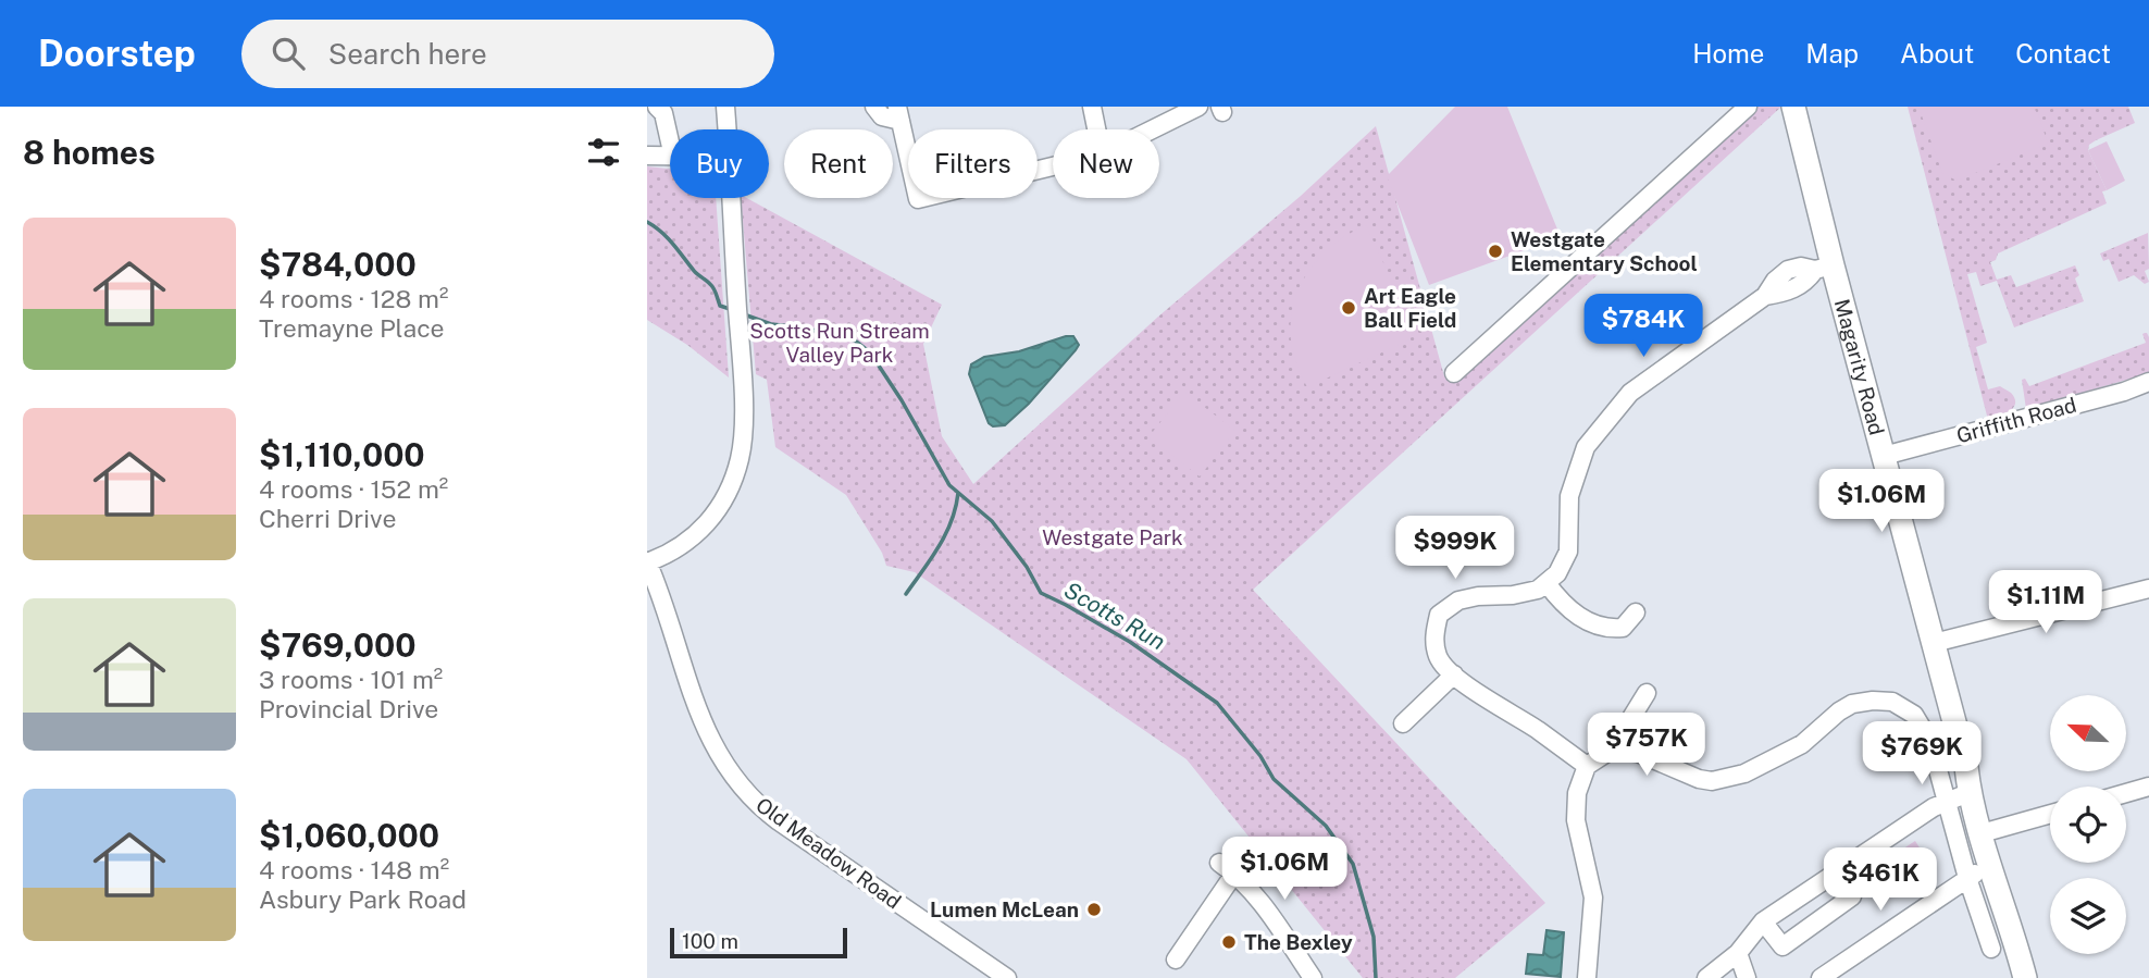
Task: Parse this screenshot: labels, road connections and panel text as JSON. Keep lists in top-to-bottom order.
{
  "streets": {
    "main road": ["Magarity Road"],
    "street": ["Griffith Road", "Old Meadow Road"]
  },
  "crossings": [
    ["Magarity Road", "Griffith Road"]
  ],
  "water": ["Scotts Run"],
  "parks": ["Scotts Run Stream Valley Park", "Westgate Park"],
  "places": [
    "Westgate Elementary School",
    "Art Eagle Ball Field",
    "Lumen McLean",
    "The Bexley"
  ],
  "scale_bar": "100 m",
  "north": "top left",
  "page": {
    "header": "Doorstep",
    "search": "Search here",
    "nav": [
      "Home",
      "Map",
      "About",
      "Contact"
    ],
    "heading": "8 homes",
    "chip": [
      "Buy",
      "Rent",
      "Filters",
      "New"
    ],
    "list": [
      {
        "name": "$784,000",
        "note": "4 rooms · 128 m² · Tremayne Place"
      },
      {
        "name": "$1,110,000",
        "note": "4 rooms · 152 m² · Cherri Drive"
      },
      {
        "name": "$769,000",
        "note": "3 rooms · 101 m² · Provincial Drive"
      },
      {
        "name": "$1,060,000",
        "note": "4 rooms · 148 m² · Asbury Park Road"
      }
    ],
    "price": [
      "$784K",
      "$1.06M",
      "$999K",
      "$1.11M",
      "$757K",
      "$769K",
      "$1.06M",
      "$461K"
    ],
    "scale": "100 m"
  }
}
